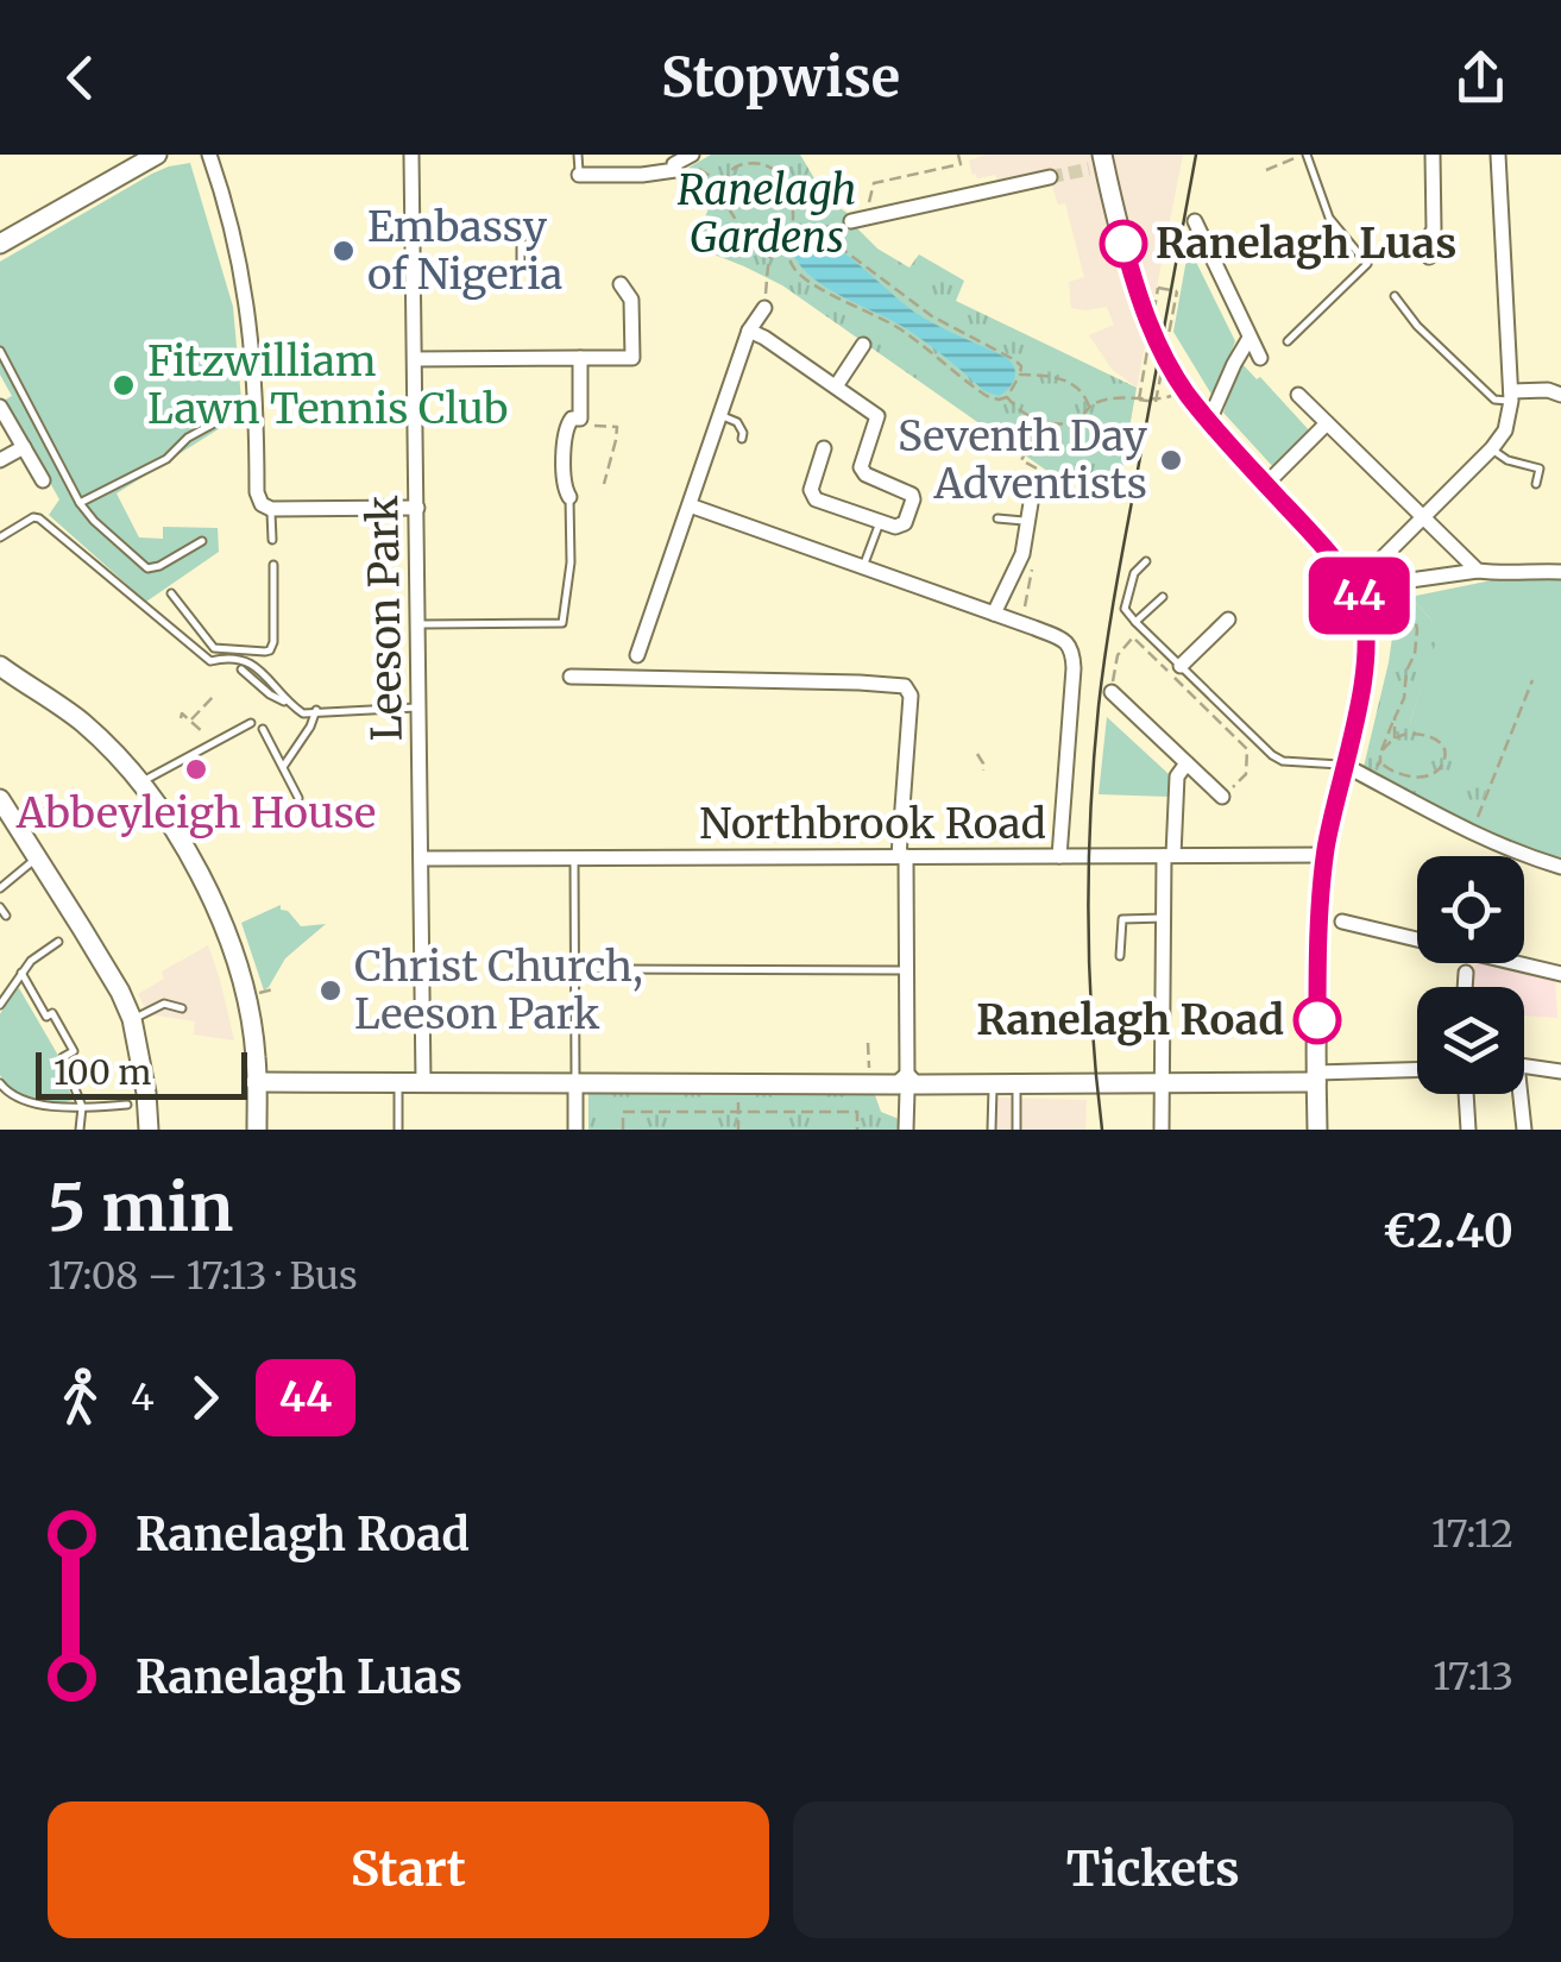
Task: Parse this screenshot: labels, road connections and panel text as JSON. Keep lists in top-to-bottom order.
{
  "streets": {
    "street": ["Leeson Park", "Northbrook Road"]
  },
  "crossings": [
    ["Leeson Park", "Northbrook Road"]
  ],
  "parks": ["Ranelagh Gardens"],
  "places": [
    "Ranelagh Luas",
    "Embassy of Nigeria",
    "Fitzwilliam Lawn Tennis Club",
    "Seventh Day Adventists",
    "Abbeyleigh House",
    "Christ Church, Leeson Park",
    "Ranelagh Road"
  ],
  "lines": ["bus line 44"],
  "scale_bar": "100 m",
  "page": {
    "header": "Stopwise",
    "on_map": "44",
    "scale": "100 m",
    "heading": ["5 min", "17:08 – 17:13 · Bus", "€2.40"],
    "legs": ["4", "44"],
    "list": [
      {
        "name": "Ranelagh Road",
        "value": "17:12"
      },
      {
        "name": "Ranelagh Luas",
        "value": "17:13"
      }
    ],
    "buttons": ["Start", "Tickets"]
  }
}
